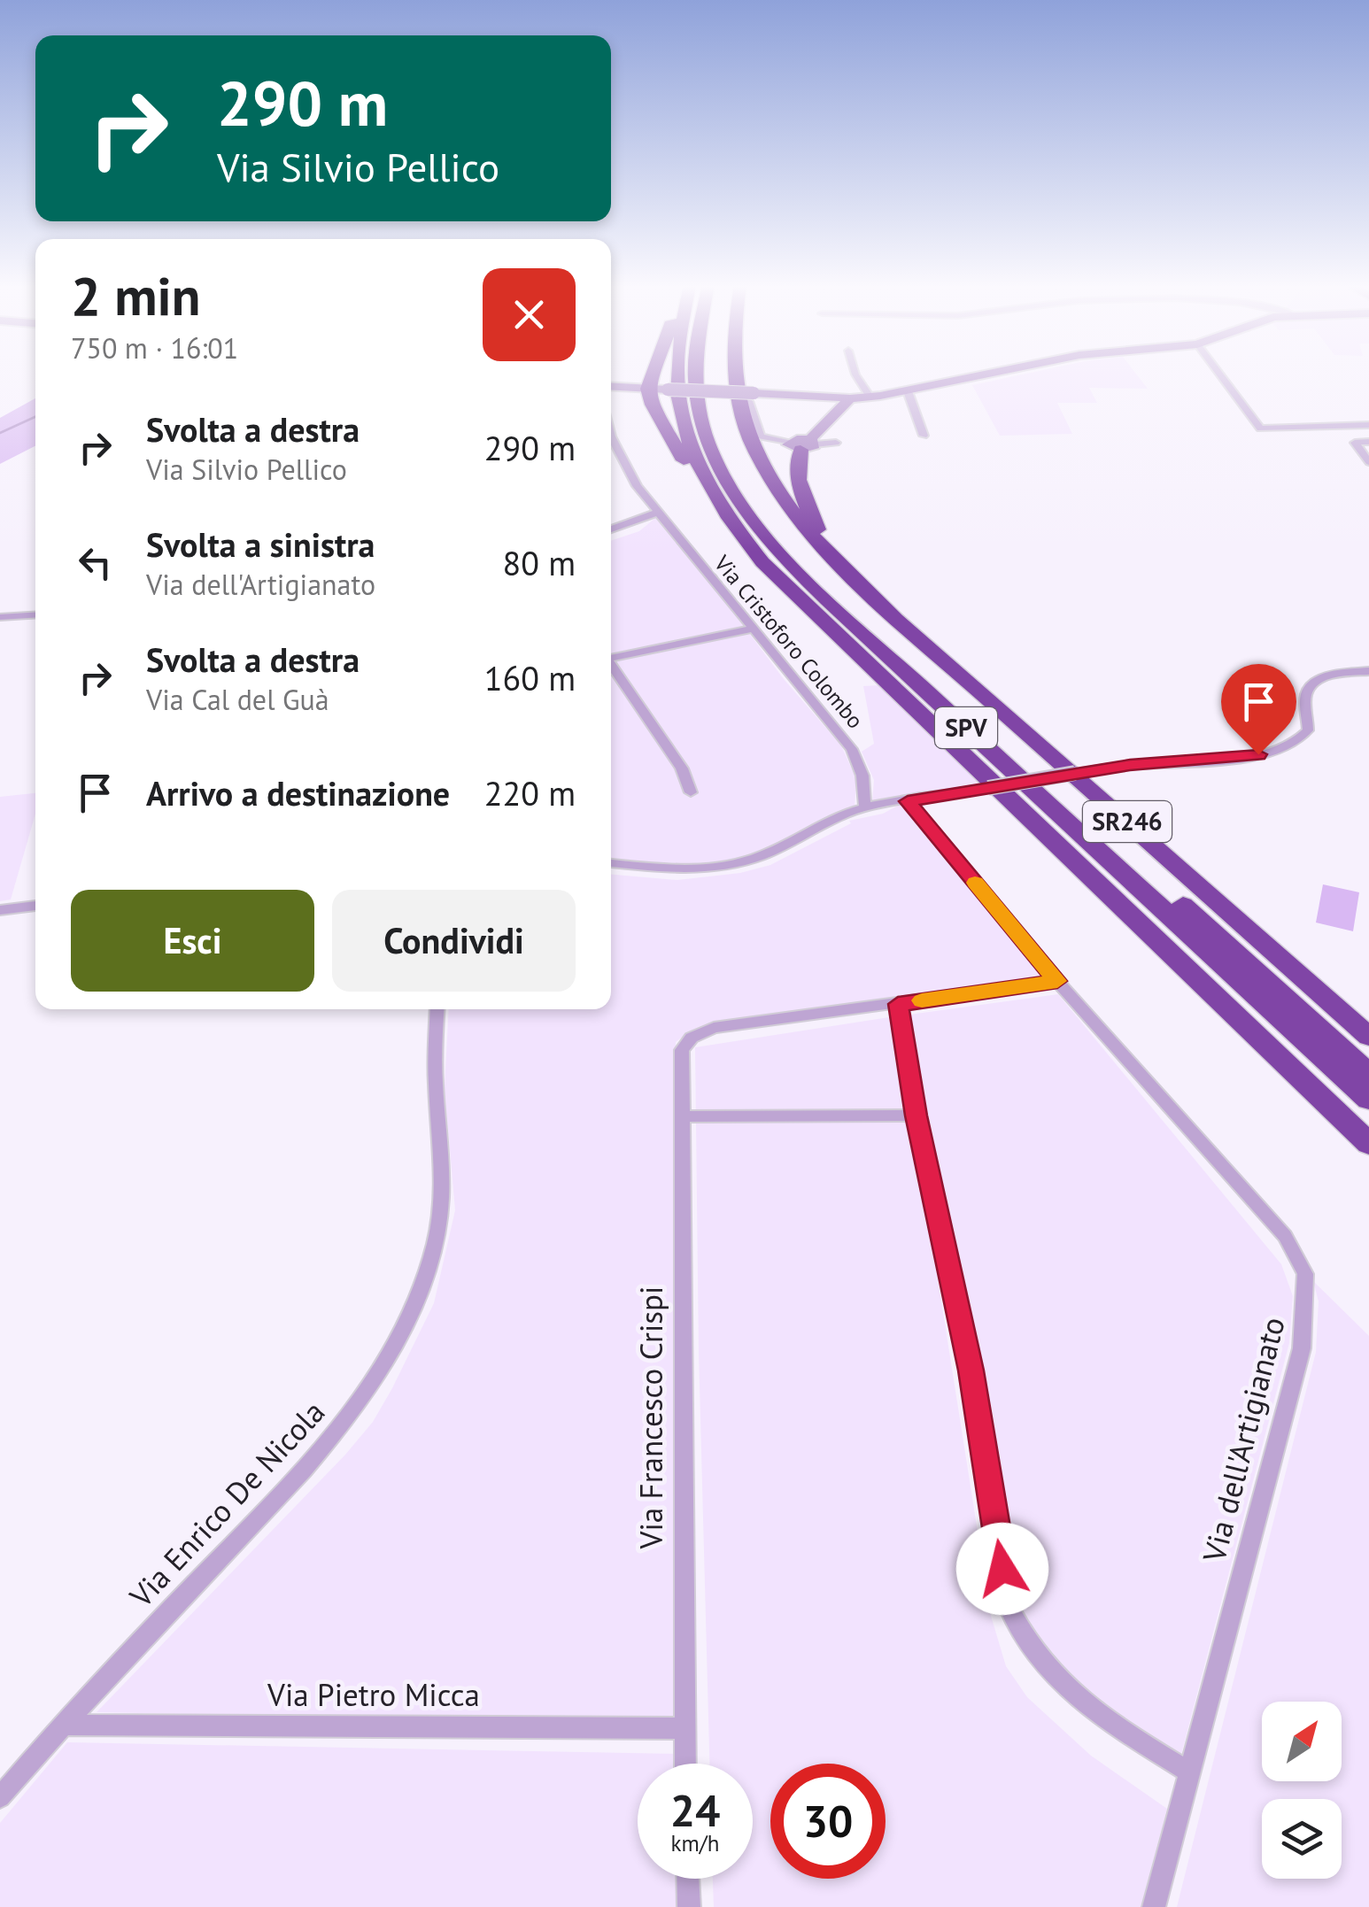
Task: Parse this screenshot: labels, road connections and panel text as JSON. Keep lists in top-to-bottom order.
{
  "streets": {
    "highway": ["SPV", "SR246"],
    "street": [
      "Via Cristoforo Colombo",
      "Via Francesco Crispi",
      "Via dell'Artigianato",
      "Via Enrico De Nicola",
      "Via Pietro Micca"
    ]
  },
  "crossings": [
    ["Via Francesco Crispi", "Via Pietro Micca"],
    ["Via Enrico De Nicola", "Via Pietro Micca"]
  ],
  "north": "top right",
  "page": {
    "turn": ["290 m", "Via Silvio Pellico"],
    "heading": ["2 min", "750 m · 16:01"],
    "list": [
      {
        "name": "Svolta a destra",
        "note": "Via Silvio Pellico",
        "value": "290 m"
      },
      {
        "name": "Svolta a sinistra",
        "note": "Via dell'Artigianato",
        "value": "80 m"
      },
      {
        "name": "Svolta a destra",
        "note": "Via Cal del Guà",
        "value": "160 m"
      },
      {
        "name": "Arrivo a destinazione",
        "value": "220 m"
      }
    ],
    "buttons": ["Esci", "Condividi"],
    "speed": "24 km/h",
    "limit": "30"
  }
}
